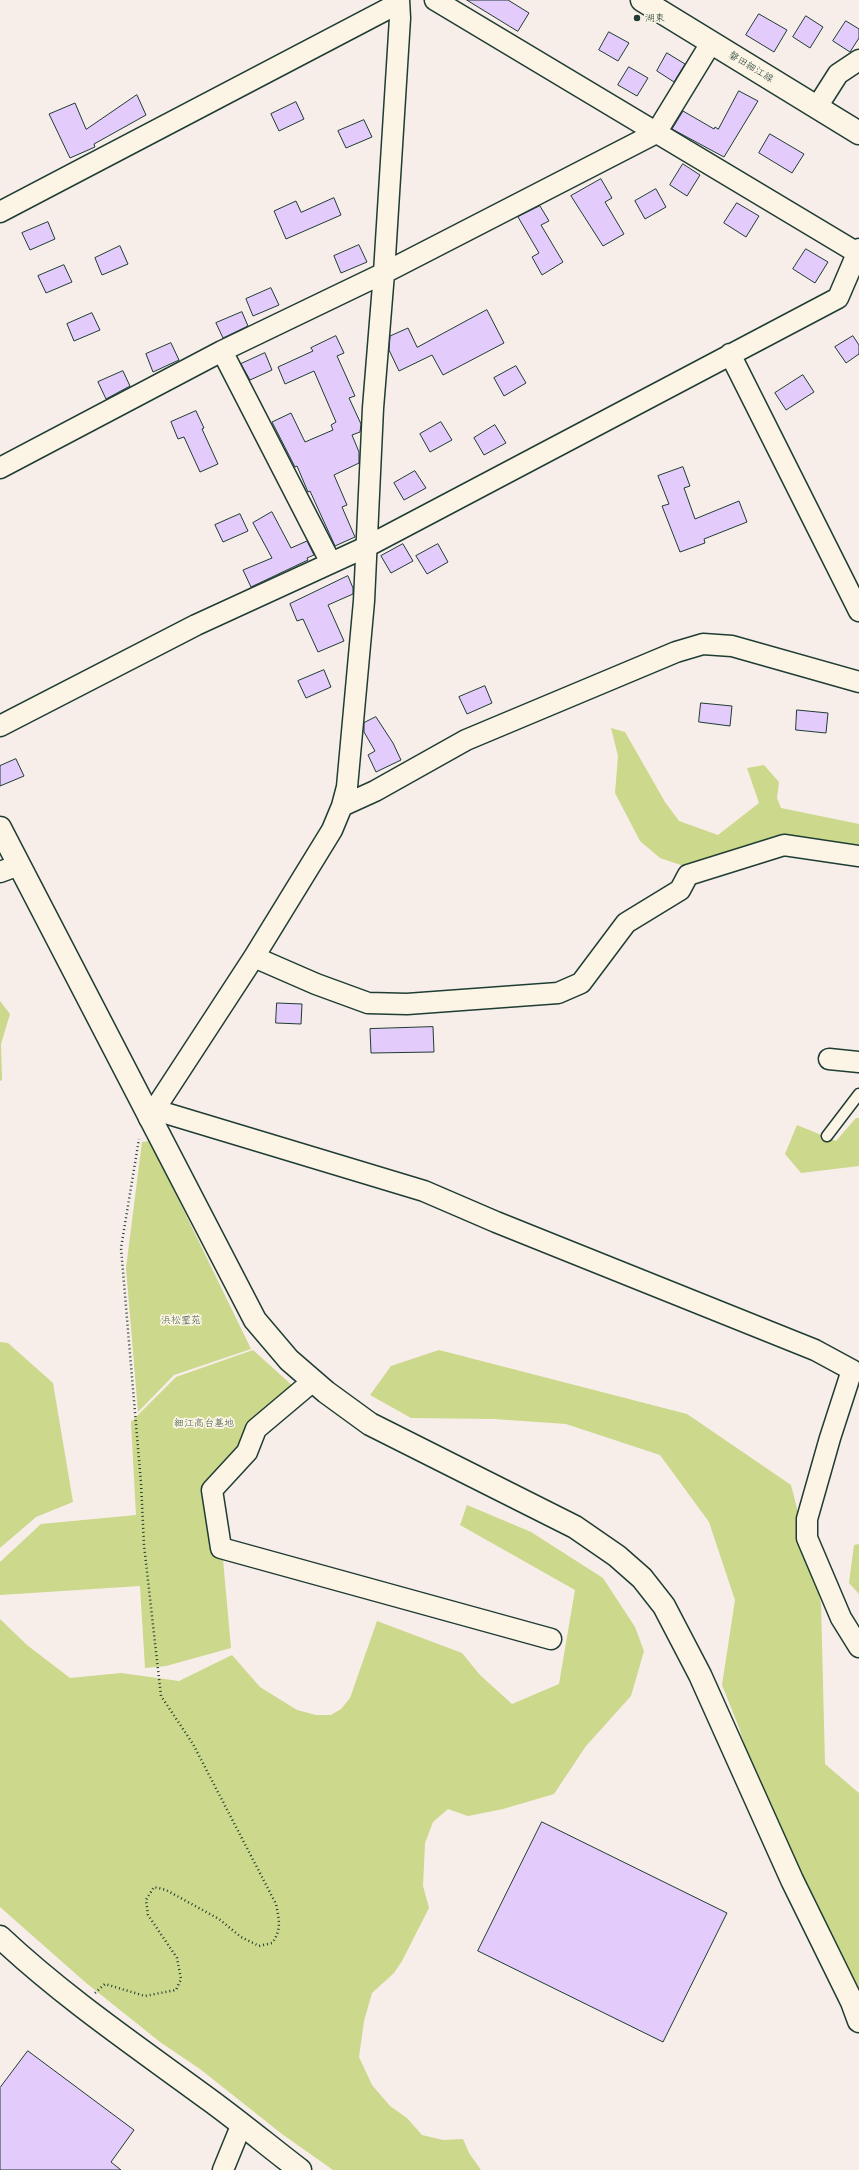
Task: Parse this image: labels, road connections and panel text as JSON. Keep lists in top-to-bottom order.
{
  "streets": {
    "street": ["磐田細江線"]
  },
  "parks": ["浜松霊苑", "細江高台墓地"],
  "places": ["湖東"]
}
